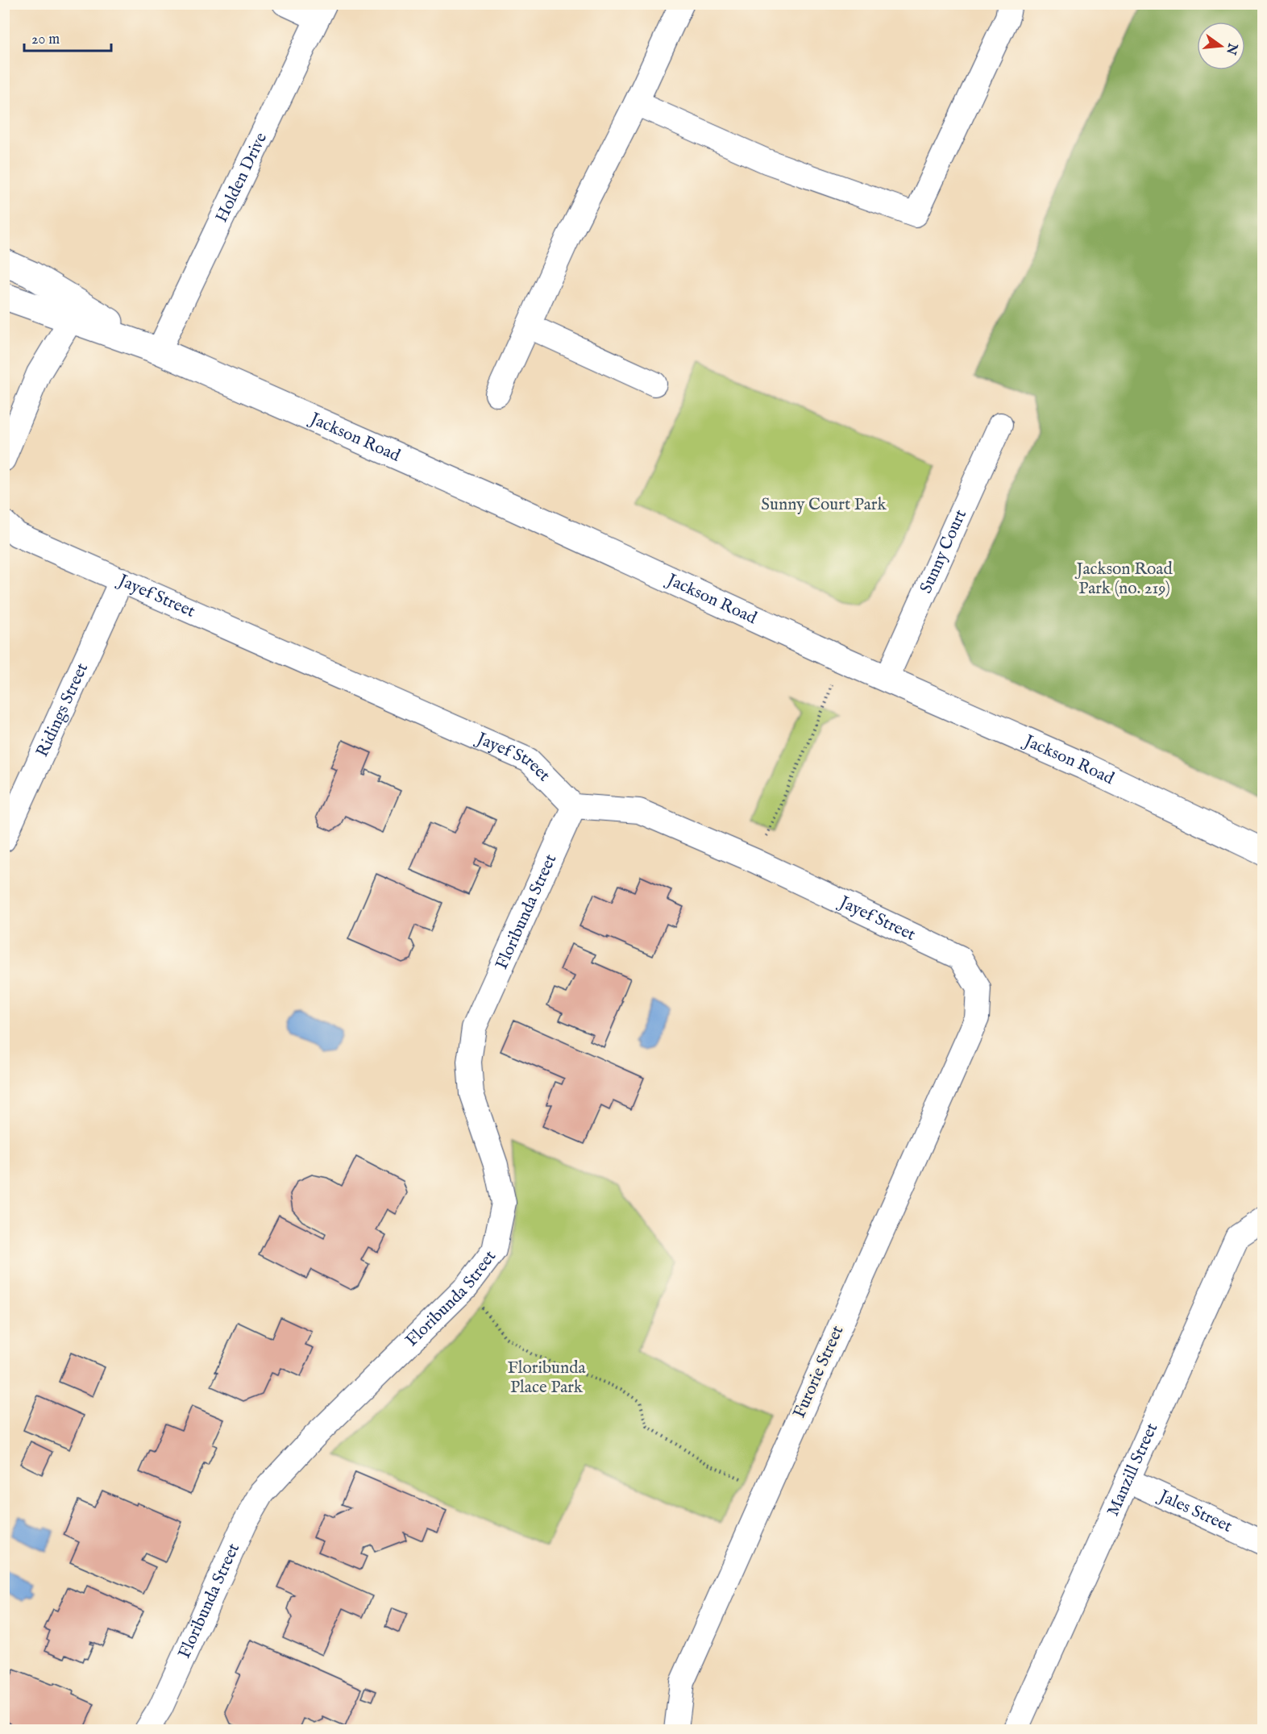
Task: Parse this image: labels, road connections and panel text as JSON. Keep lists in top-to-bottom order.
{
  "streets": {
    "street": [
      "Holden Drive",
      "Jackson Road",
      "Sunny Court",
      "Jayef Street",
      "Ridings Street",
      "Floribunda Street",
      "Furorie Street",
      "Manzill Street",
      "Jales Street"
    ]
  },
  "crossings": [
    ["Holden Drive", "Jackson Road"],
    ["Jackson Road", "Sunny Court"],
    ["Jayef Street", "Ridings Street"],
    ["Jayef Street", "Floribunda Street"],
    ["Jayef Street", "Furorie Street"],
    ["Manzill Street", "Jales Street"]
  ],
  "parks": ["Sunny Court Park", "Jackson Road Park (no. 219)", "Floribunda Place Park"],
  "scale_bar": "20 m",
  "north": "right"
}
